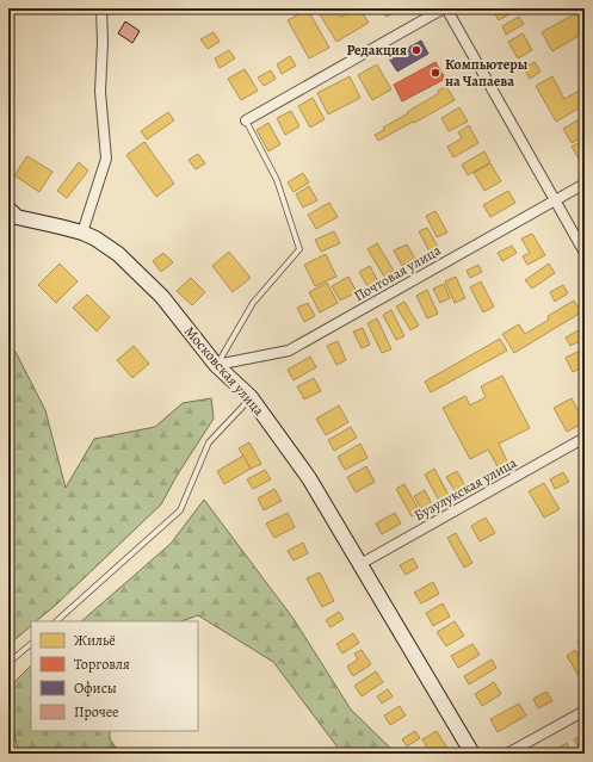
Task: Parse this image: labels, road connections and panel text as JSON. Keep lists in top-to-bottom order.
{
  "streets": {
    "street": ["Почтовая улица", "Московская улица", "Бузулукская улица"]
  },
  "crossings": [
    ["Почтовая улица", "Московская улица"],
    ["Московская улица", "Бузулукская улица"]
  ],
  "places": ["Редакция", "Компьютеры на Чапаева"],
  "legend": [
    "Жильё",
    "Торговля",
    "Офисы",
    "Прочее"
  ]
}
